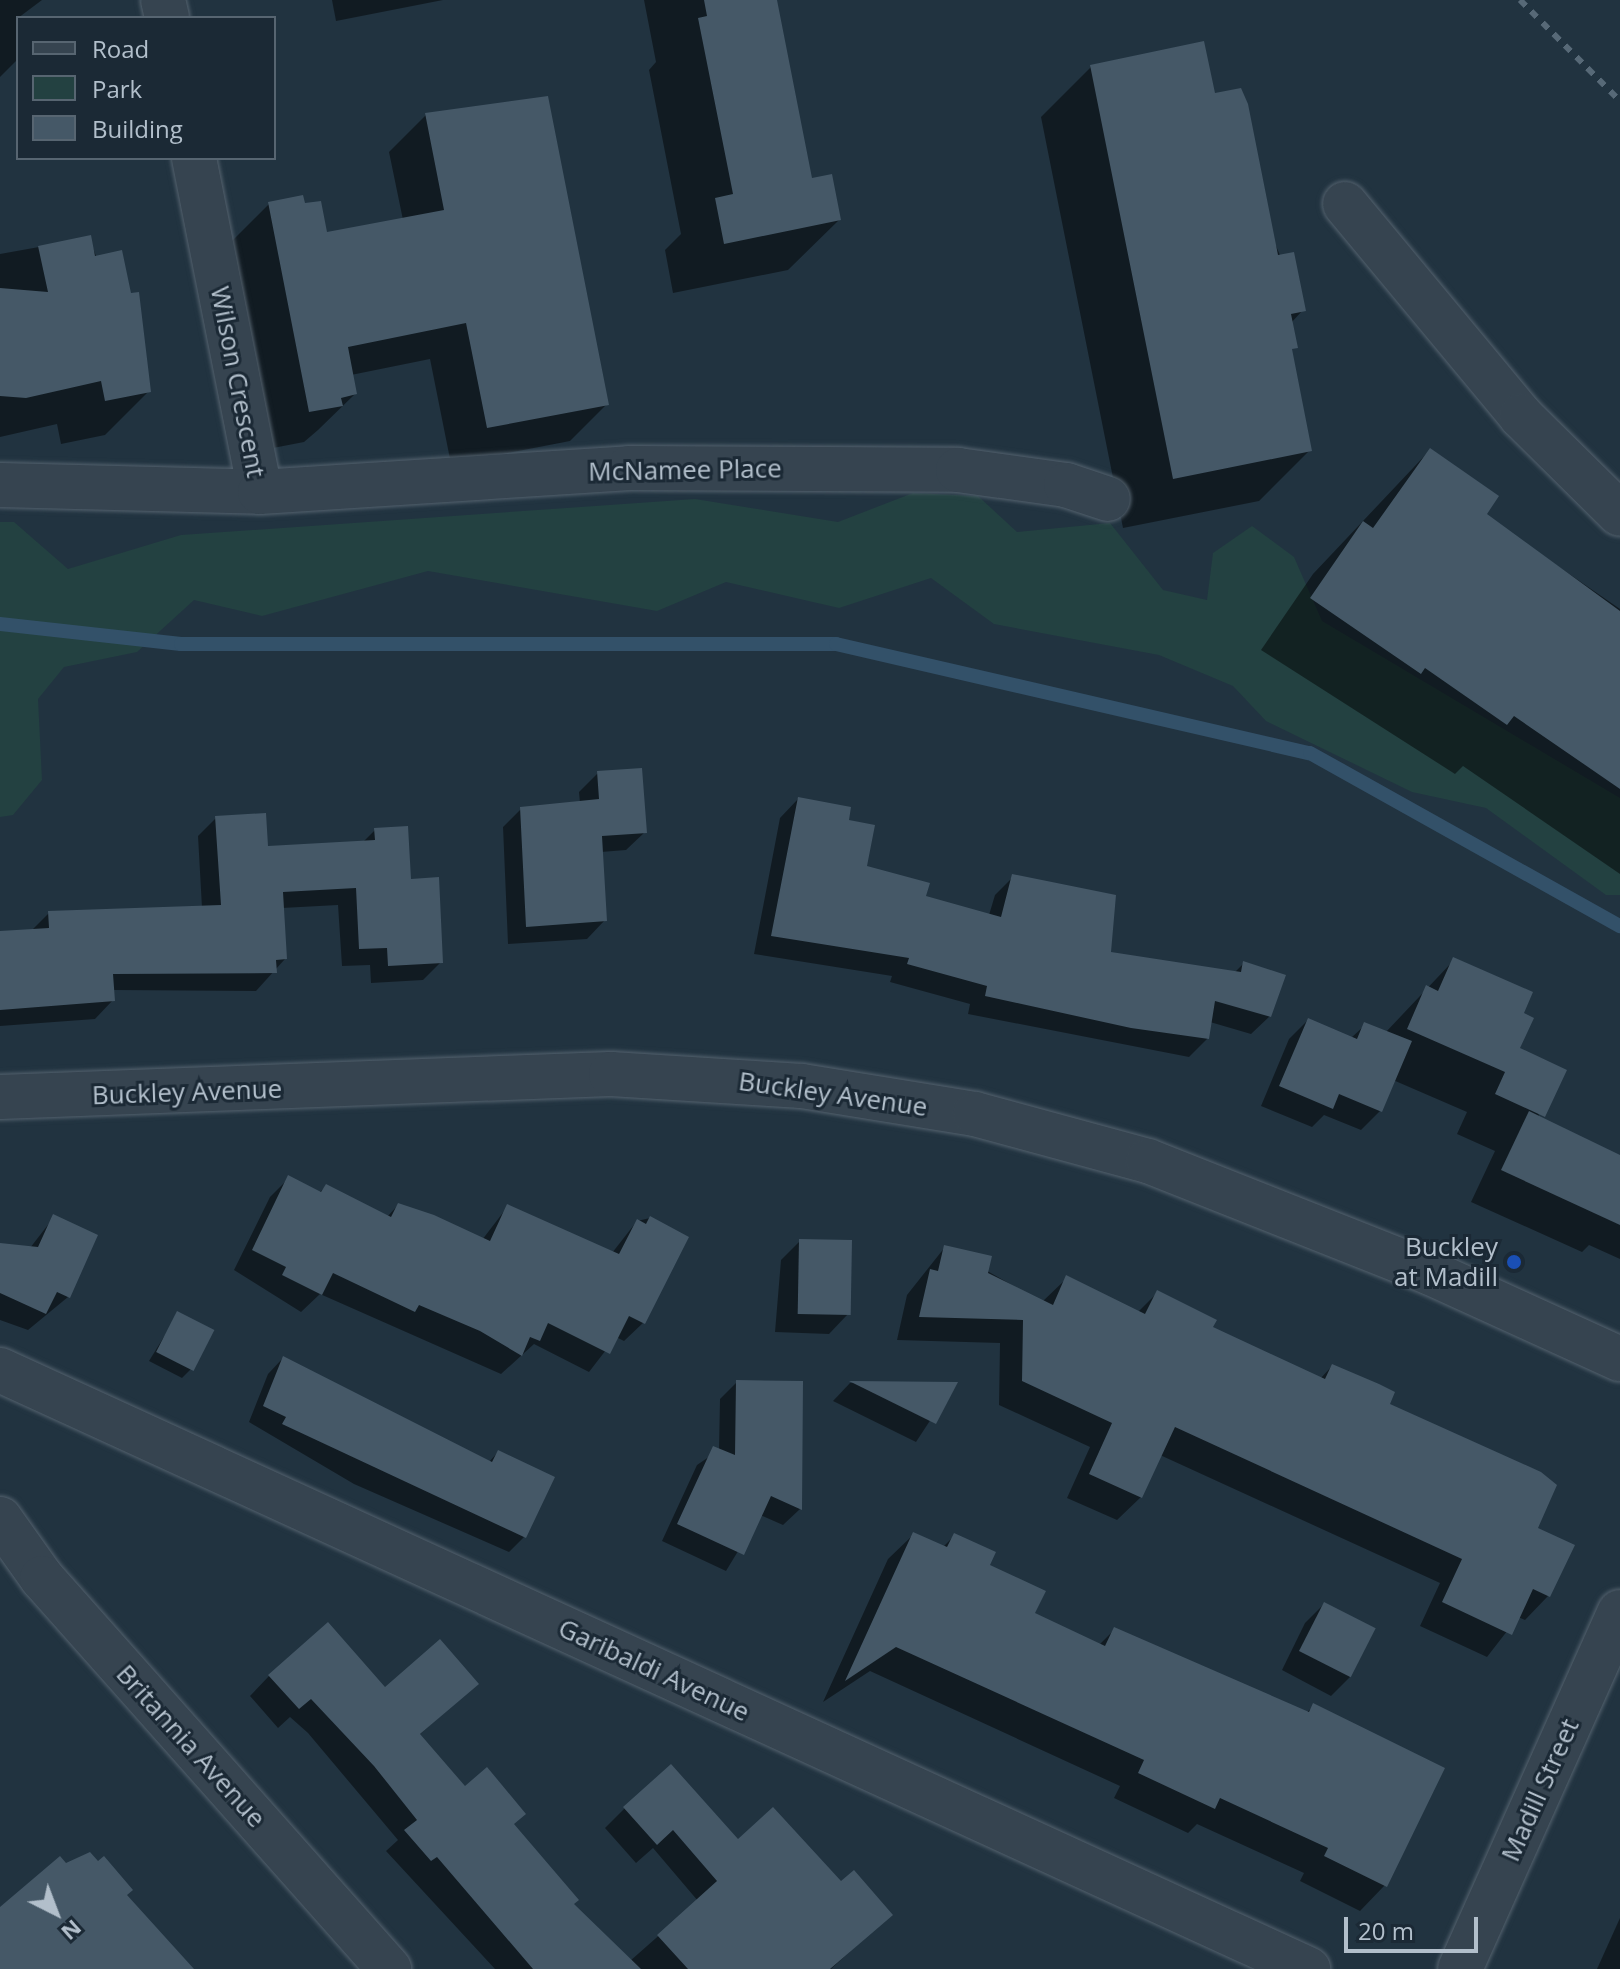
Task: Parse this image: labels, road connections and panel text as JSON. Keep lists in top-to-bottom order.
{
  "streets": {
    "street": [
      "Wilson Crescent",
      "McNamee Place",
      "Buckley Avenue",
      "Garibaldi Avenue",
      "Britannia Avenue",
      "Madill Street"
    ]
  },
  "crossings": [
    ["Wilson Crescent", "McNamee Place"]
  ],
  "places": ["Buckley at Madill"],
  "legend": ["Road", "Park", "Building"],
  "scale_bar": "20 m",
  "north": "bottom right"
}
